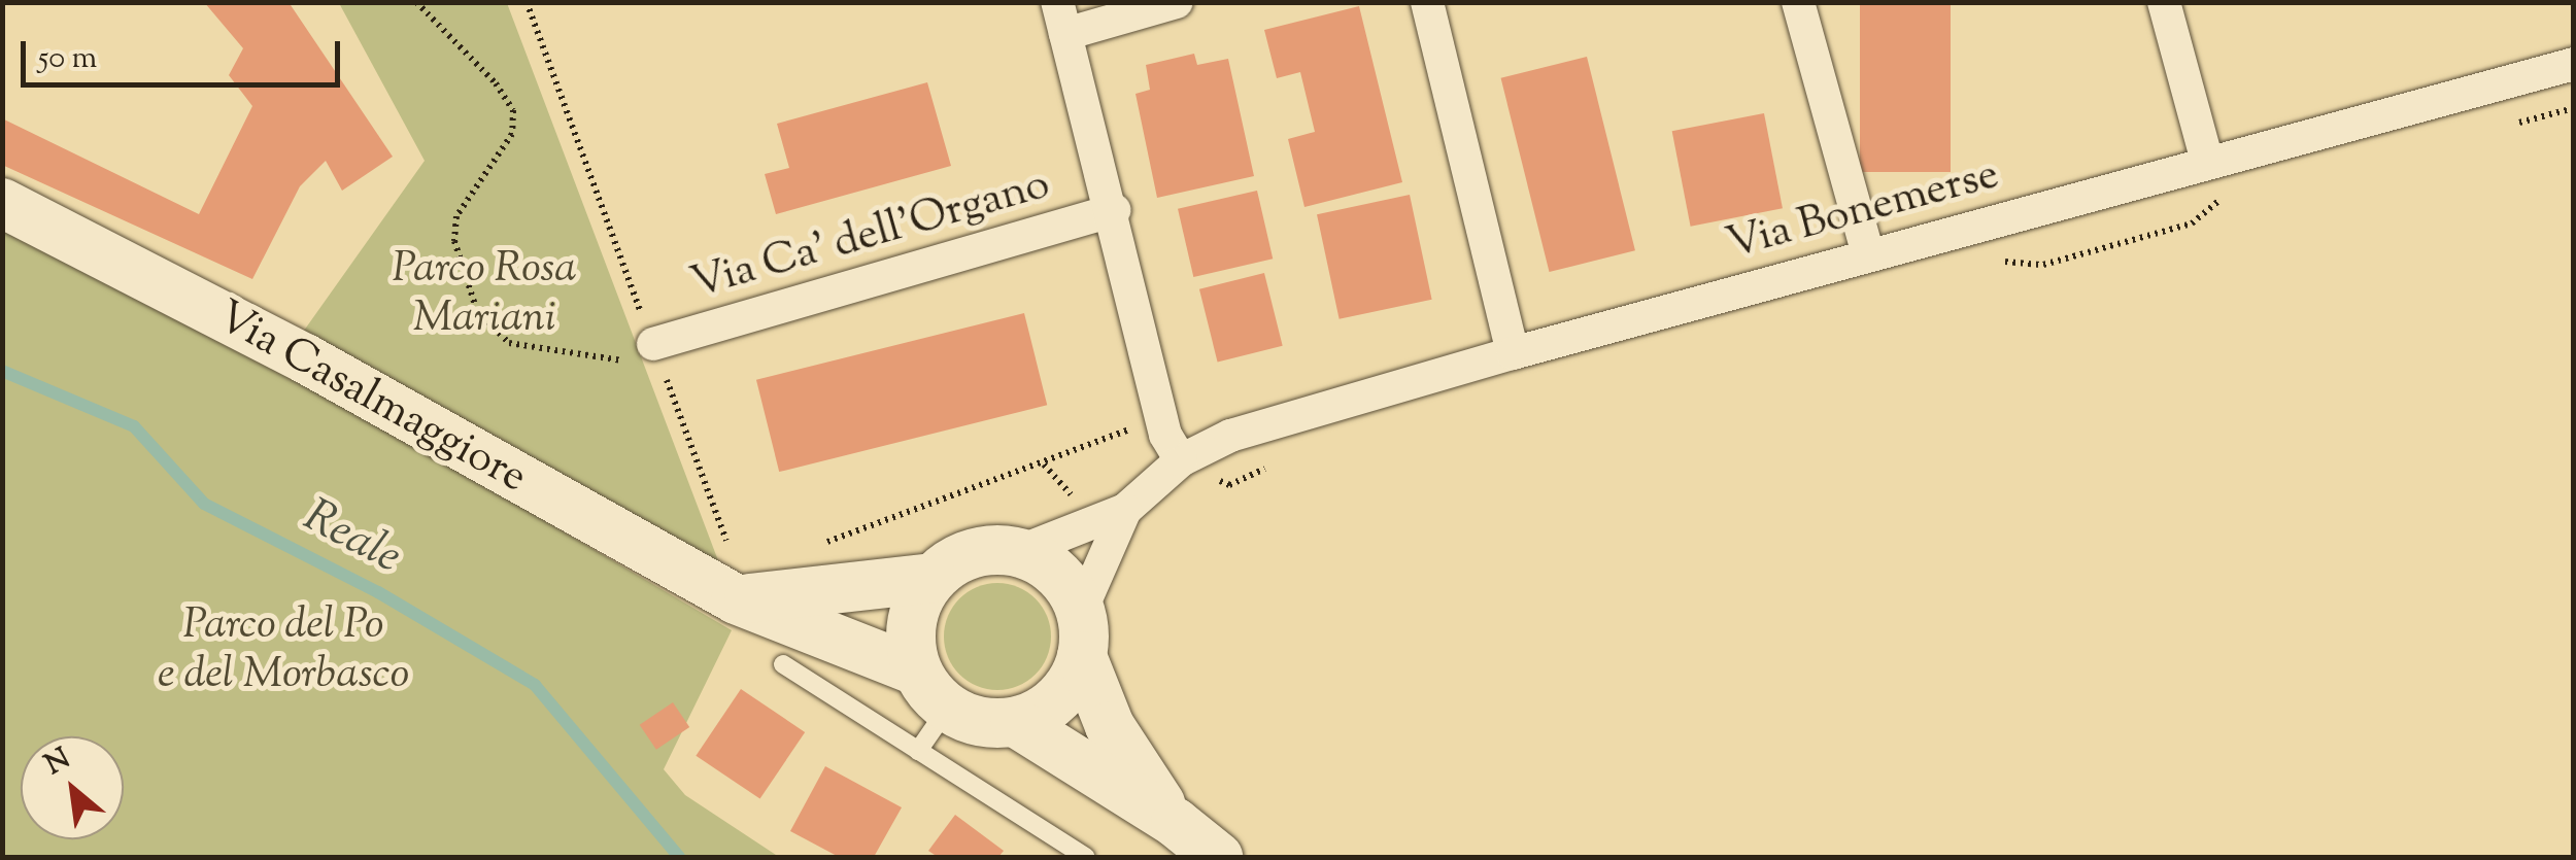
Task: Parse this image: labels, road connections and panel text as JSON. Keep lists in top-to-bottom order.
{
  "streets": {
    "main road": ["Via Casalmaggiore"],
    "street": ["Via Bonemerse", "Via Ca' dell'Organo"]
  },
  "crossings": [
    ["Via Bonemerse", "Via Ca' dell'Organo"]
  ],
  "water": ["Reale"],
  "parks": ["Parco Rosa Mariani", "Parco del Po e del Morbasco"],
  "scale_bar": "50 m",
  "north": "top left"
}
